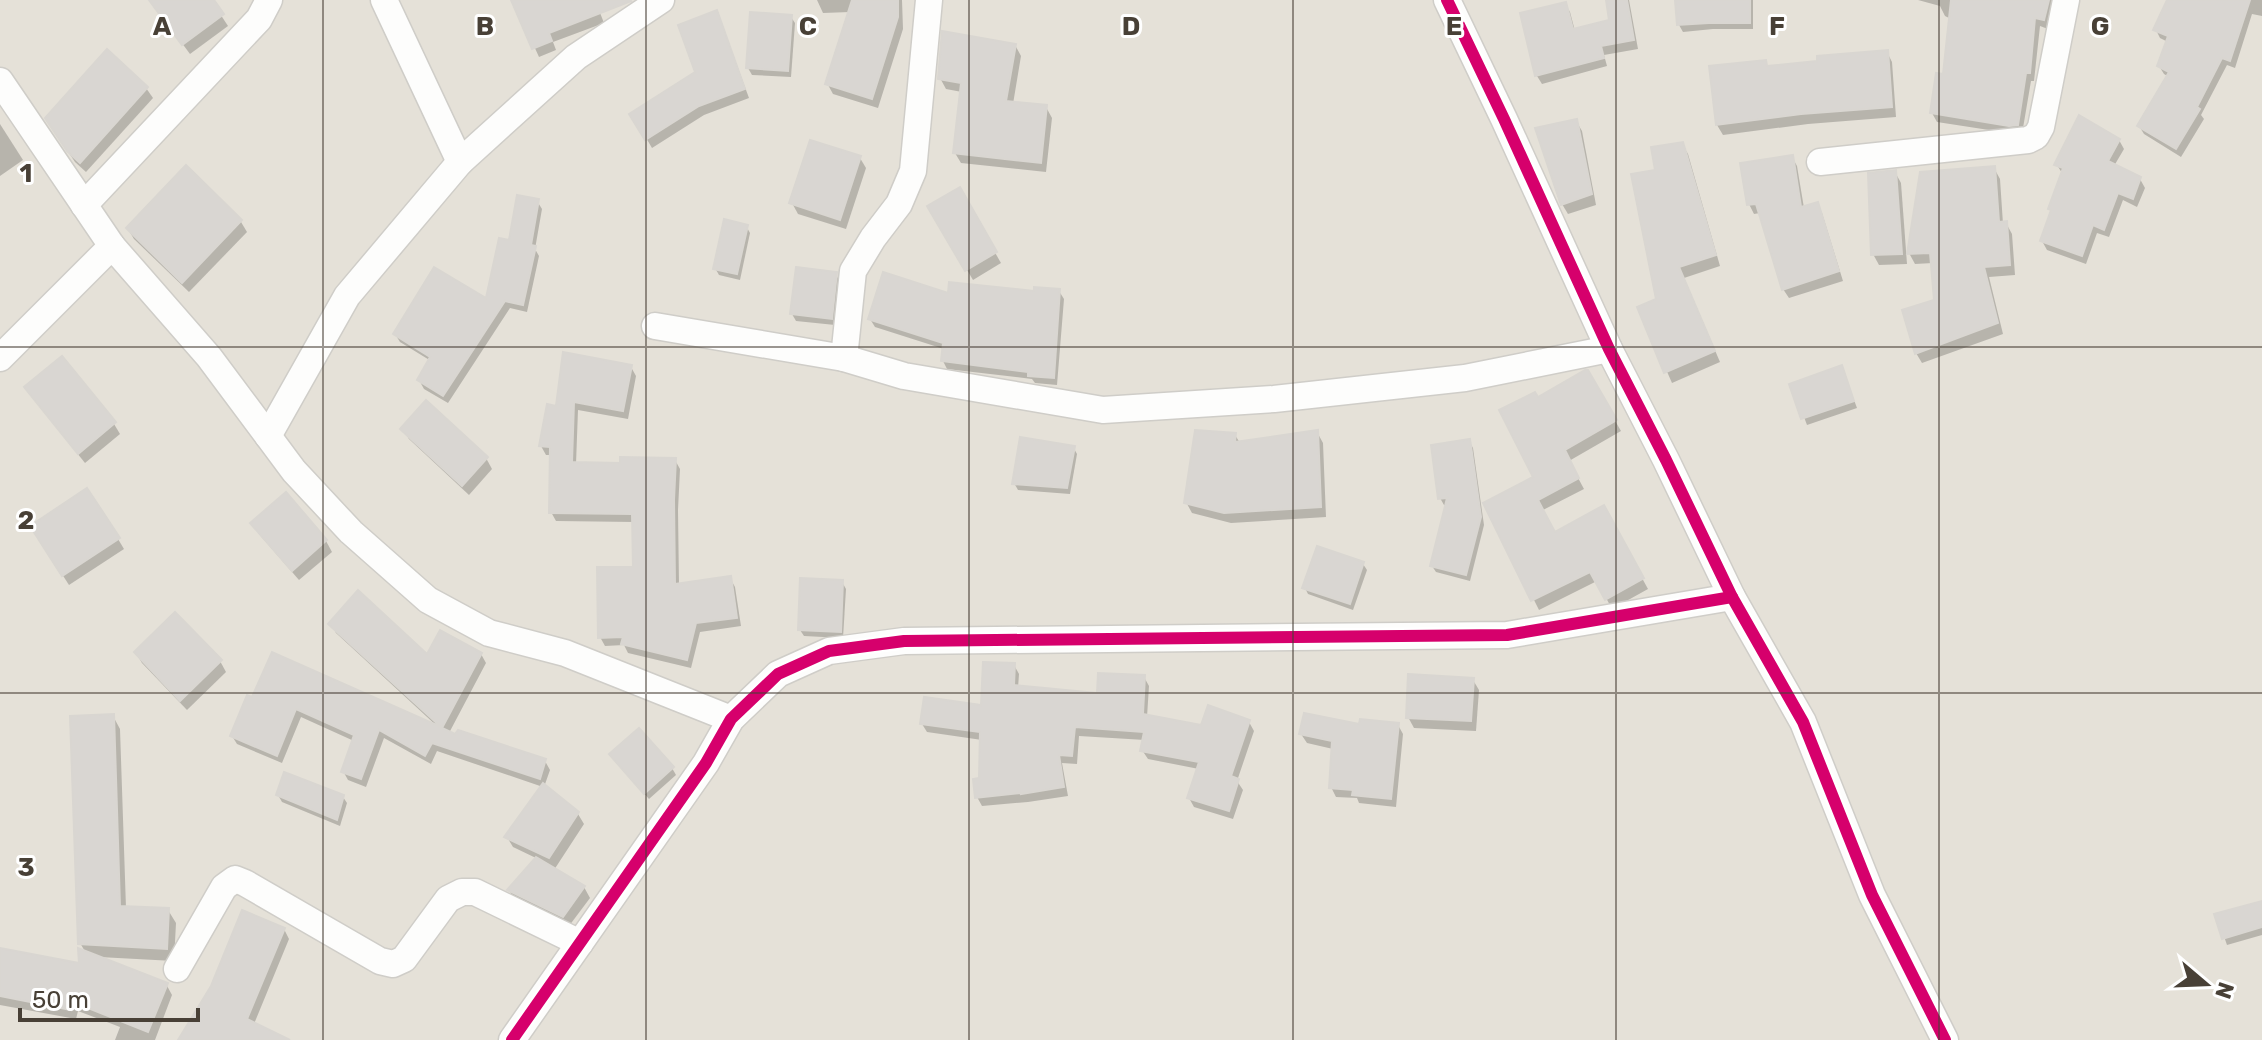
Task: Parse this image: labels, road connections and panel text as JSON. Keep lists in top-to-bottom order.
{
  "scale_bar": "50 m",
  "north": "right",
  "grid": {
    "columns": [
      "A",
      "B",
      "C",
      "D",
      "E",
      "F",
      "G"
    ],
    "rows": ["1", "2", "3"]
  }
}
